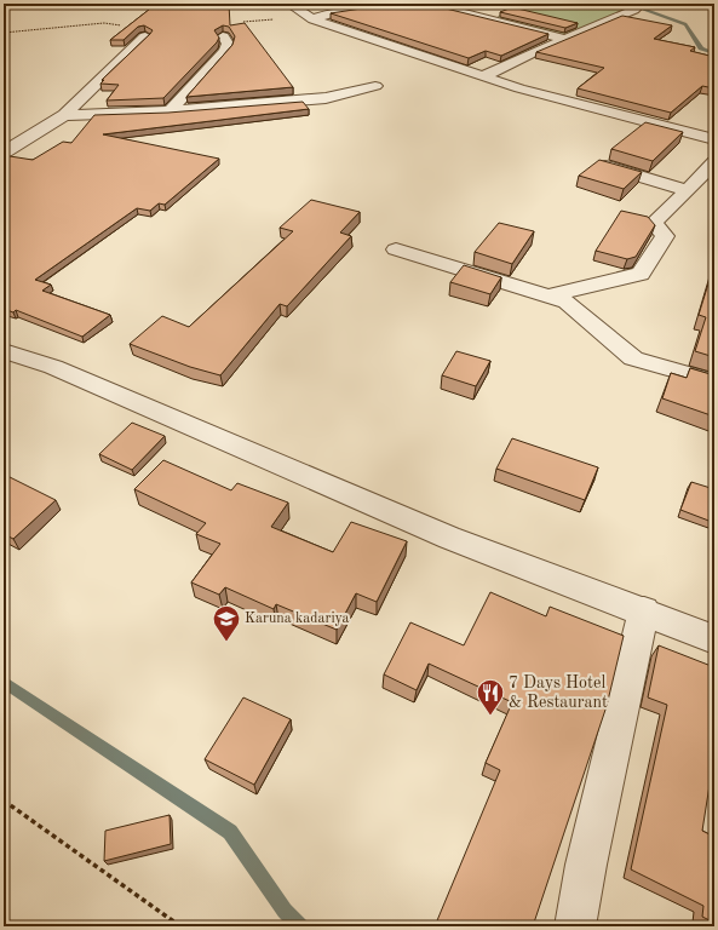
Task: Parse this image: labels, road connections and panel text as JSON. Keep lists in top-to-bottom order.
{
  "places": {
    "school or university": ["Karuna kadariya"],
    "restaurant": ["7 Days Hotel & Restaurant"]
  }
}
